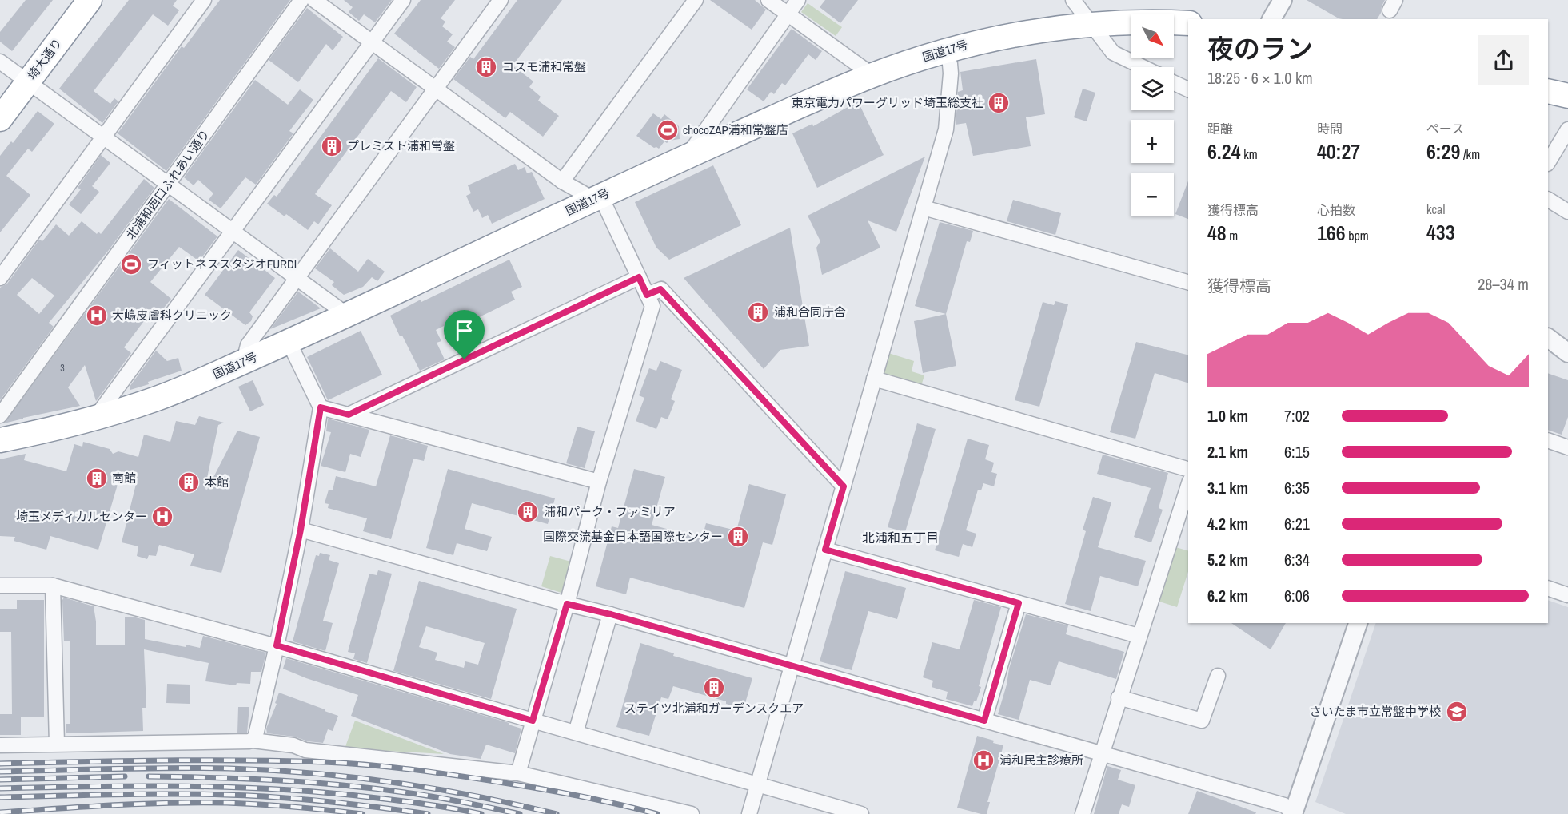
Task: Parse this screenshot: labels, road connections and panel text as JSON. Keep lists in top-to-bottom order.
{
  "streets": {
    "highway": ["国道17号", "埼大通り"],
    "street": ["北浦和西口ふれあい通り"]
  },
  "districts": ["北浦和五丁目"],
  "places": {
    "building": [
      "コスモ浦和常盤",
      "東京電力パワーグリッド埼玉総支社",
      "プレミスト浦和常盤",
      "浦和合同庁舎",
      "南館",
      "本館",
      "浦和パーク・ファミリア",
      "国際交流基金日本語国際センター",
      "ステイツ北浦和ガーデンスクエア"
    ],
    "sports": ["chocoZAP浦和常盤店", "フィットネススタジオFURDI"],
    "hospital": ["大嶋皮膚科クリニック", "埼玉メディカルセンター", "浦和民主診療所"],
    "school or university": ["さいたま市立常盤中学校"]
  },
  "house_numbers": ["3"],
  "north": "bottom right",
  "page": {
    "map_buttons": ["+", "−"],
    "heading": ["夜のラン", "18:25 · 6 × 1.0 km"],
    "stats": [
      ["距離", "6.24 km"],
      ["時間", "40:27"],
      ["ペース", "6:29 /km"],
      ["獲得標高", "48 m"],
      ["心拍数", "166 bpm"],
      ["kcal", "433"]
    ],
    "chart": ["獲得標高", "28–34 m"],
    "list": [
      {
        "name": "1.0 km",
        "note": "7:02"
      },
      {
        "name": "2.1 km",
        "note": "6:15"
      },
      {
        "name": "3.1 km",
        "note": "6:35"
      },
      {
        "name": "4.2 km",
        "note": "6:21"
      },
      {
        "name": "5.2 km",
        "note": "6:34"
      },
      {
        "name": "6.2 km",
        "note": "6:06"
      }
    ]
  }
}
